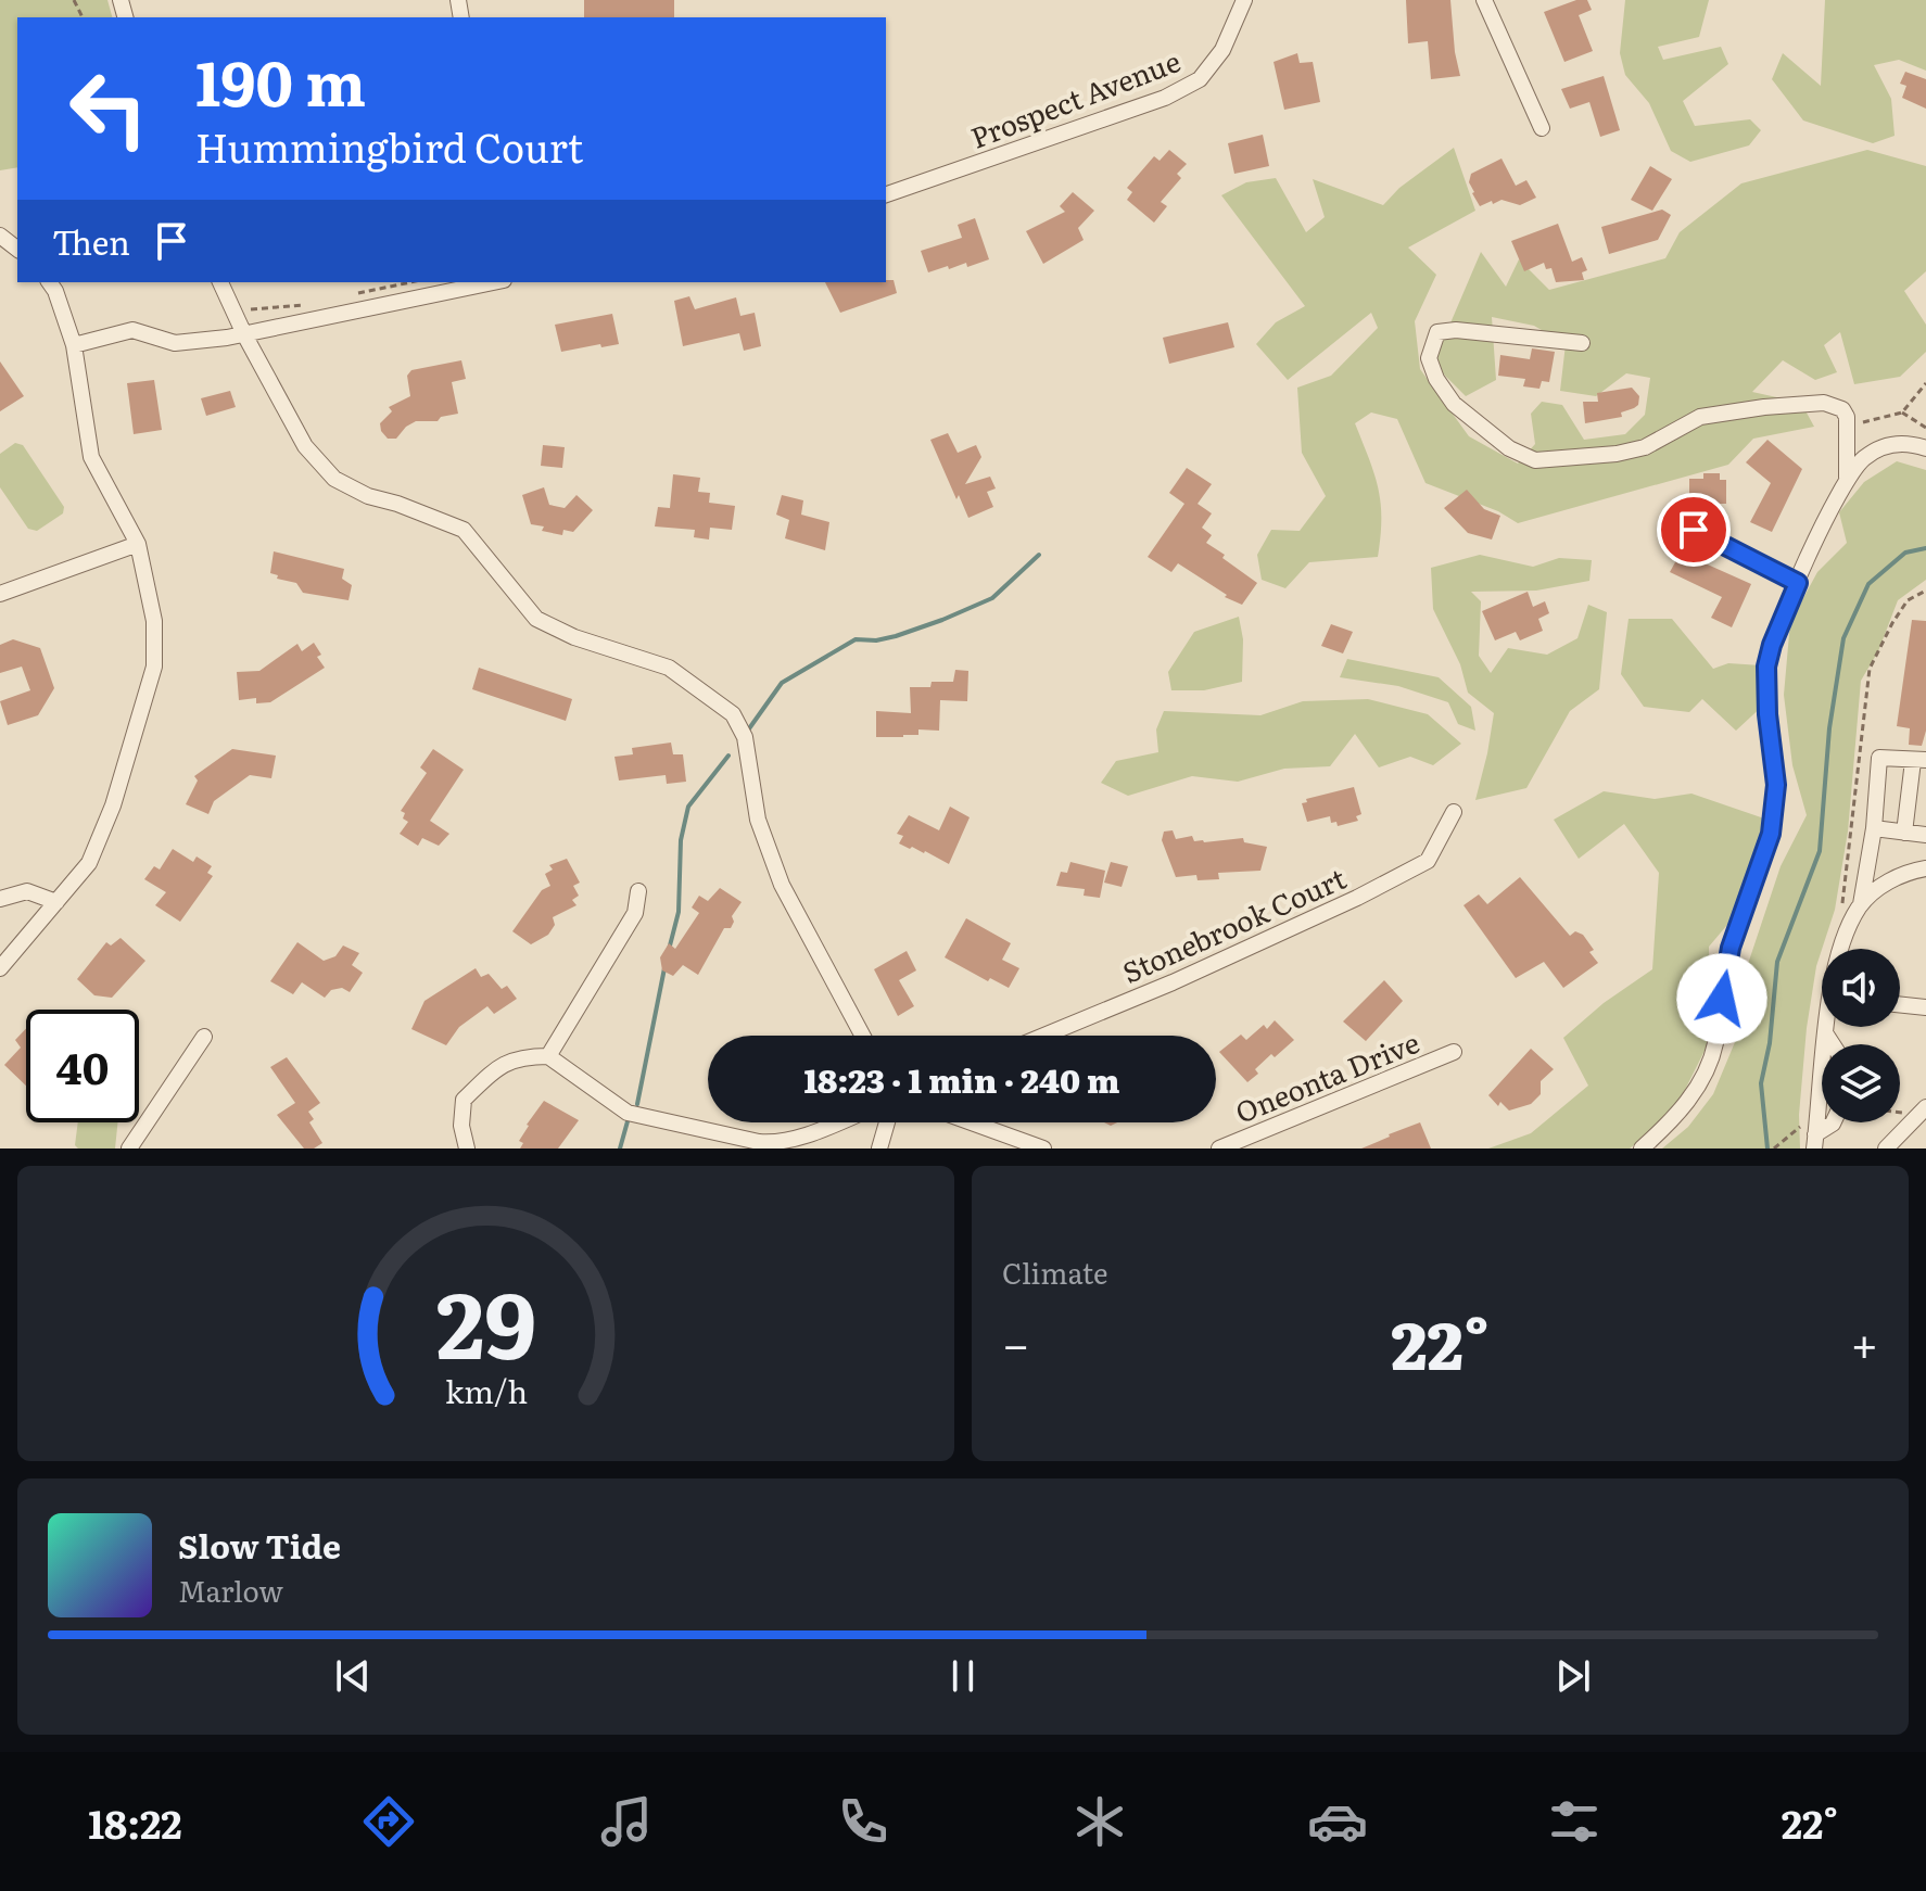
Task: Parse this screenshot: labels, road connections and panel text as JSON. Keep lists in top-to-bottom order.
{
  "streets": {
    "street": ["Prospect Avenue", "Stonebrook Court", "Oneonta Drive"]
  },
  "page": {
    "turn": ["190 m", "Hummingbird Court"],
    "then": "Then",
    "limit": "40",
    "trip": "18:23 · 1 min · 240 m",
    "tile": "Climate",
    "heat": ["−", "22°", "+"],
    "song": ["Slow Tide", "Marlow"],
    "tabs": ["18:22", "22°"],
    "gauge": ["29", "km/h"]
  }
}
